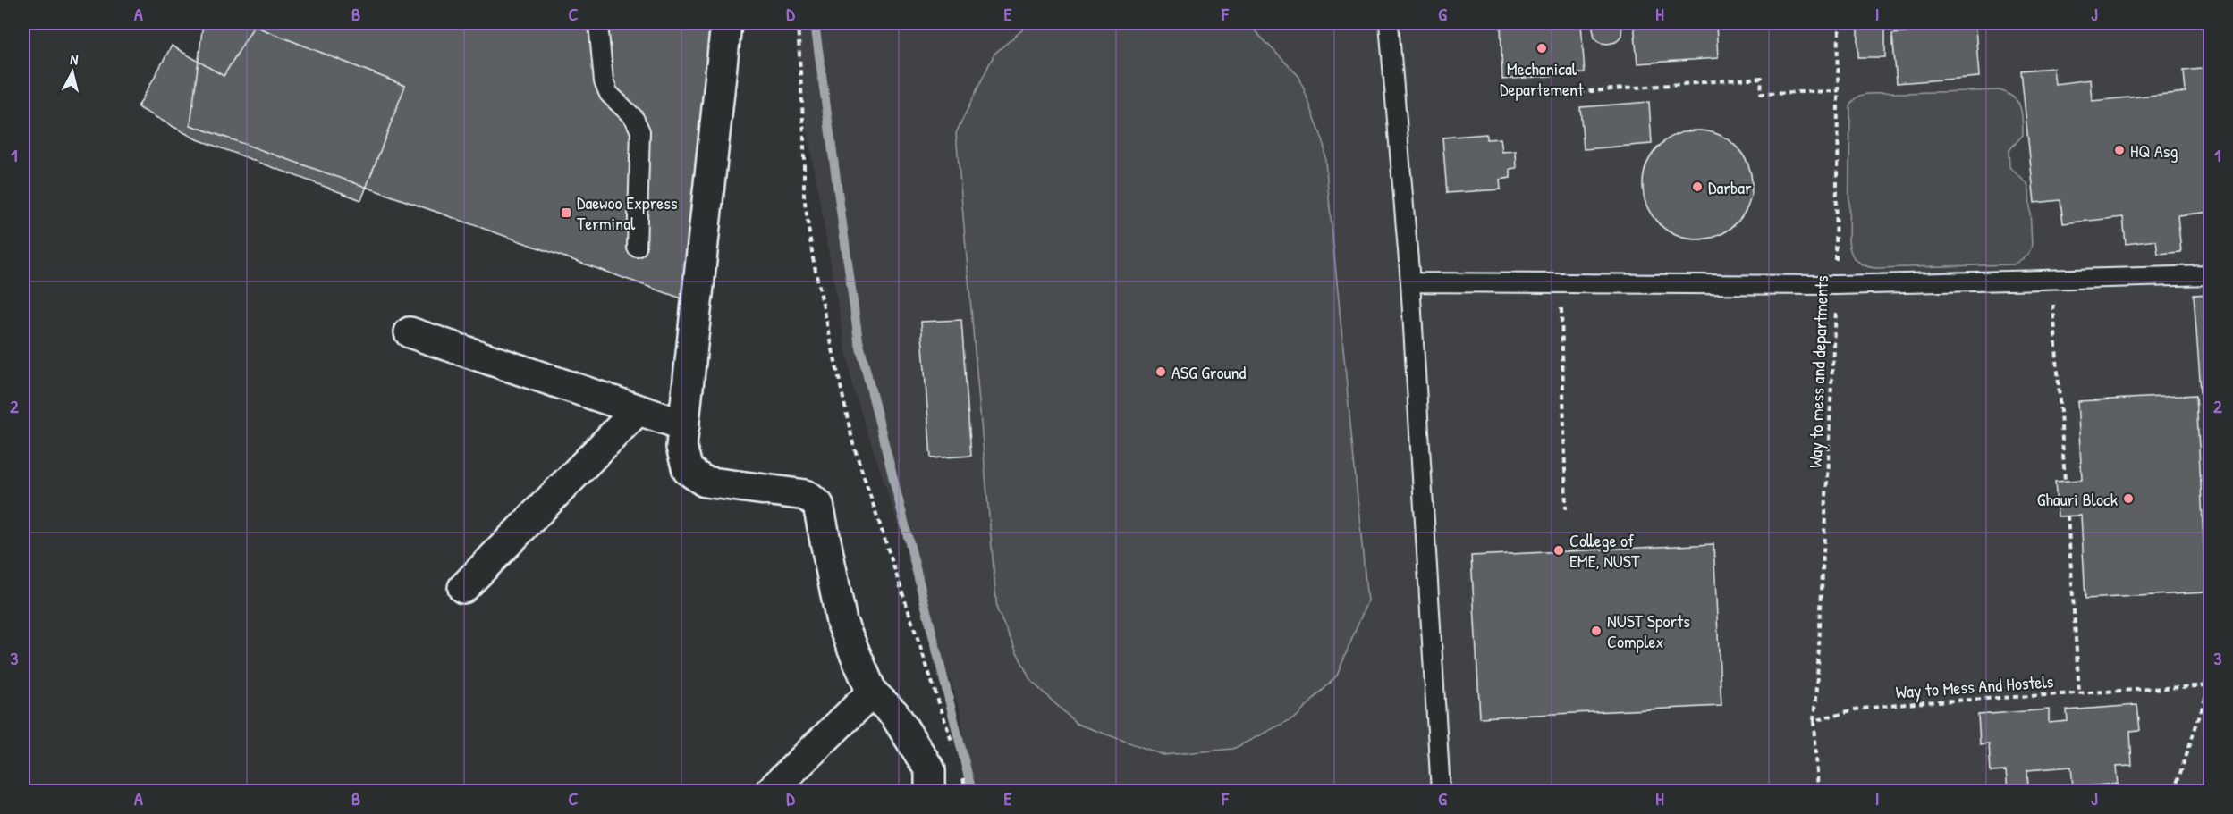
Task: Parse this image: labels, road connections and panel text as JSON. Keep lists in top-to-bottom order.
{
  "streets": {
    "path": ["Way to mess and departments", "Way to Mess And Hostels"]
  },
  "crossings": [
    ["Way to mess and departments", "Way to Mess And Hostels"]
  ],
  "places": {
    "other": [
      "Mechanical Departement",
      "HQ Asg",
      "Darbar",
      "ASG Ground",
      "Ghauri Block",
      "College of EME, NUST",
      "NUST Sports Complex"
    ],
    "transit": ["Daewoo Express Terminal"]
  },
  "north": "top",
  "grid": {
    "columns": [
      "A",
      "B",
      "C",
      "D",
      "E",
      "F",
      "G",
      "H",
      "I",
      "J"
    ],
    "rows": ["1", "2", "3"]
  }
}
